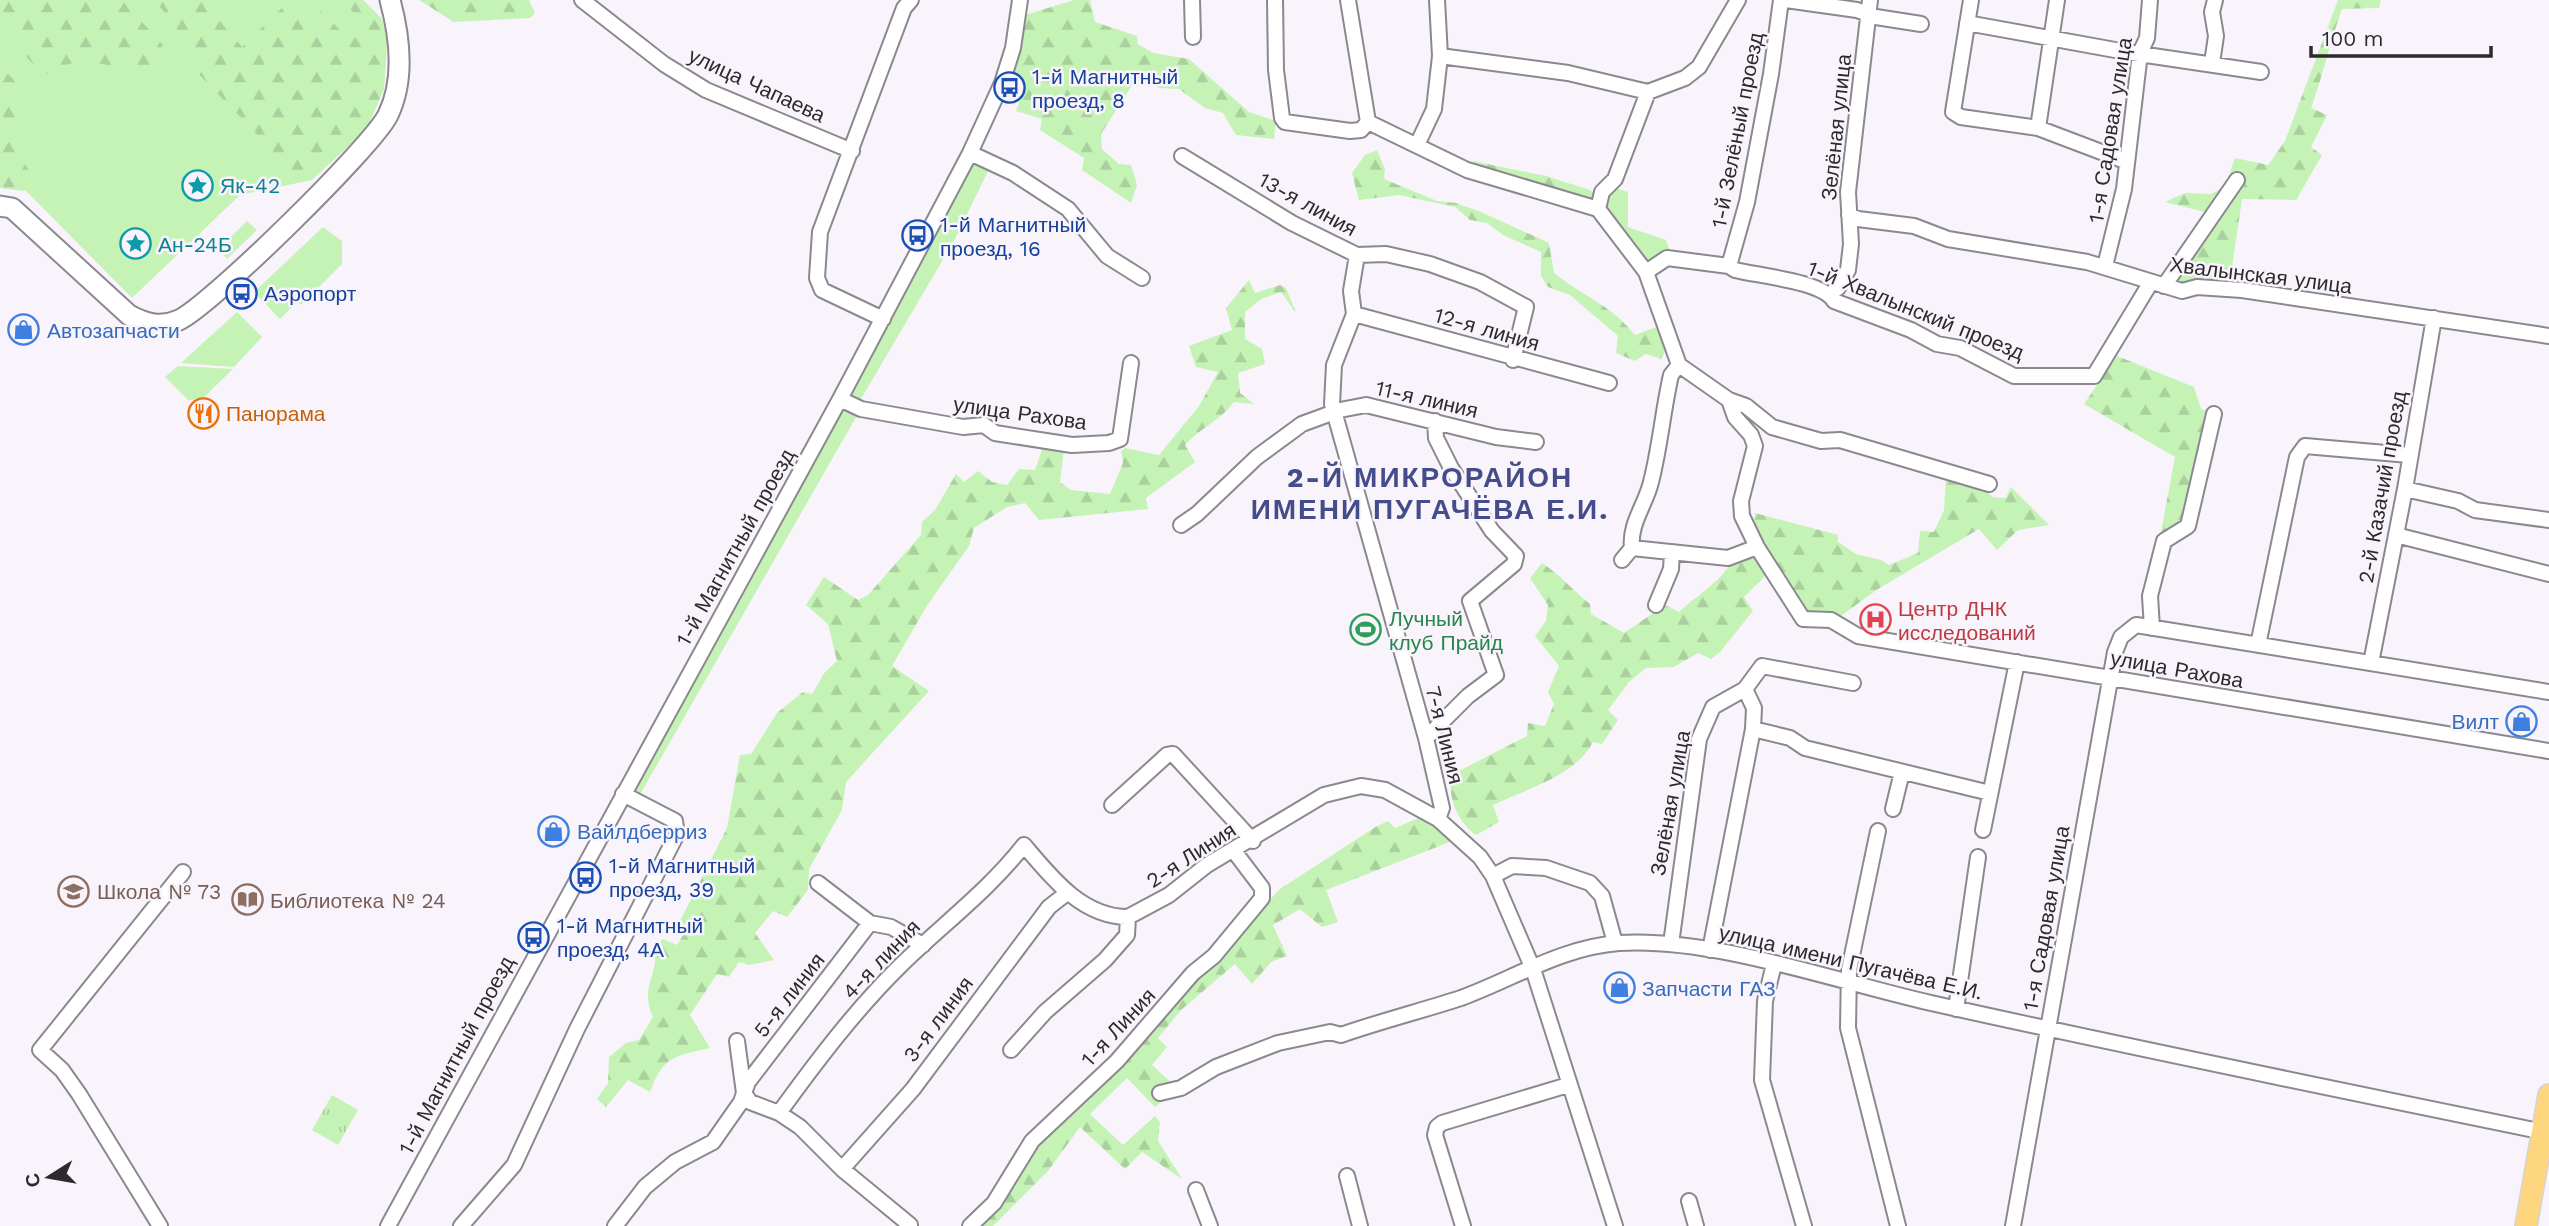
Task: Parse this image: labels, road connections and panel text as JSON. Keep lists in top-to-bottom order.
{
  "streets": {
    "street": [
      "улица Чапаева",
      "Зелёная улица",
      "1-й Зелёный проезд",
      "1-я Садовая улица",
      "13-я линия",
      "Хвалынская улица",
      "1-й Хвалынский проезд",
      "12-я линия",
      "11-я линия",
      "улица Рахова",
      "2-й Казачий проезд",
      "1-й Магнитный проезд",
      "7-я Линия",
      "2-я Линия",
      "4-я линия",
      "улица имени Пугачёва Е.И.",
      "5-я линия",
      "3-я линия",
      "1-я Линия"
    ]
  },
  "crossings": [
    ["Зелёная улица", "Хвалынская улица"],
    ["Зелёная улица", "1-й Хвалынский проезд"],
    ["Зелёная улица", "улица имени Пугачёва Е.И."],
    ["1-й Зелёный проезд", "1-й Хвалынский проезд"],
    ["1-я Садовая улица", "Хвалынская улица"],
    ["1-я Садовая улица", "улица Рахова"],
    ["1-я Садовая улица", "улица имени Пугачёва Е.И."],
    ["13-я линия", "12-я линия"],
    ["13-я линия", "7-я Линия"],
    ["Хвалынская улица", "1-й Хвалынский проезд"],
    ["Хвалынская улица", "2-й Казачий проезд"],
    ["12-я линия", "7-я Линия"],
    ["11-я линия", "7-я Линия"],
    ["улица Рахова", "2-й Казачий проезд"],
    ["улица Рахова", "1-й Магнитный проезд"],
    ["7-я Линия", "2-я Линия"],
    ["2-я Линия", "улица имени Пугачёва Е.И."],
    ["2-я Линия", "1-я Линия"],
    ["4-я линия", "3-я линия"]
  ],
  "districts": ["2-Й МИКРОРАЙОН ИМЕНИ ПУГАЧЁВА Е.И."],
  "places": {
    "bus stop": [
      "1-й Магнитный проезд, 8",
      "1-й Магнитный проезд, 16",
      "Аэропорт",
      "1-й Магнитный проезд, 39",
      "1-й Магнитный проезд, 4А"
    ],
    "place": ["Як-42", "Ан-24Б"],
    "shop": [
      "Автозапчасти",
      "Вилт",
      "Вайлдберриз",
      "Запчасти ГАЗ"
    ],
    "restaurant": ["Панорама"],
    "hospital": ["Центр ДНК исследований"],
    "sports": ["Лучный клуб Прайд"],
    "school or university": ["Школа № 73"],
    "library": ["Библиотека № 24"]
  },
  "scale_bar": "100 m",
  "north": "left"
}
